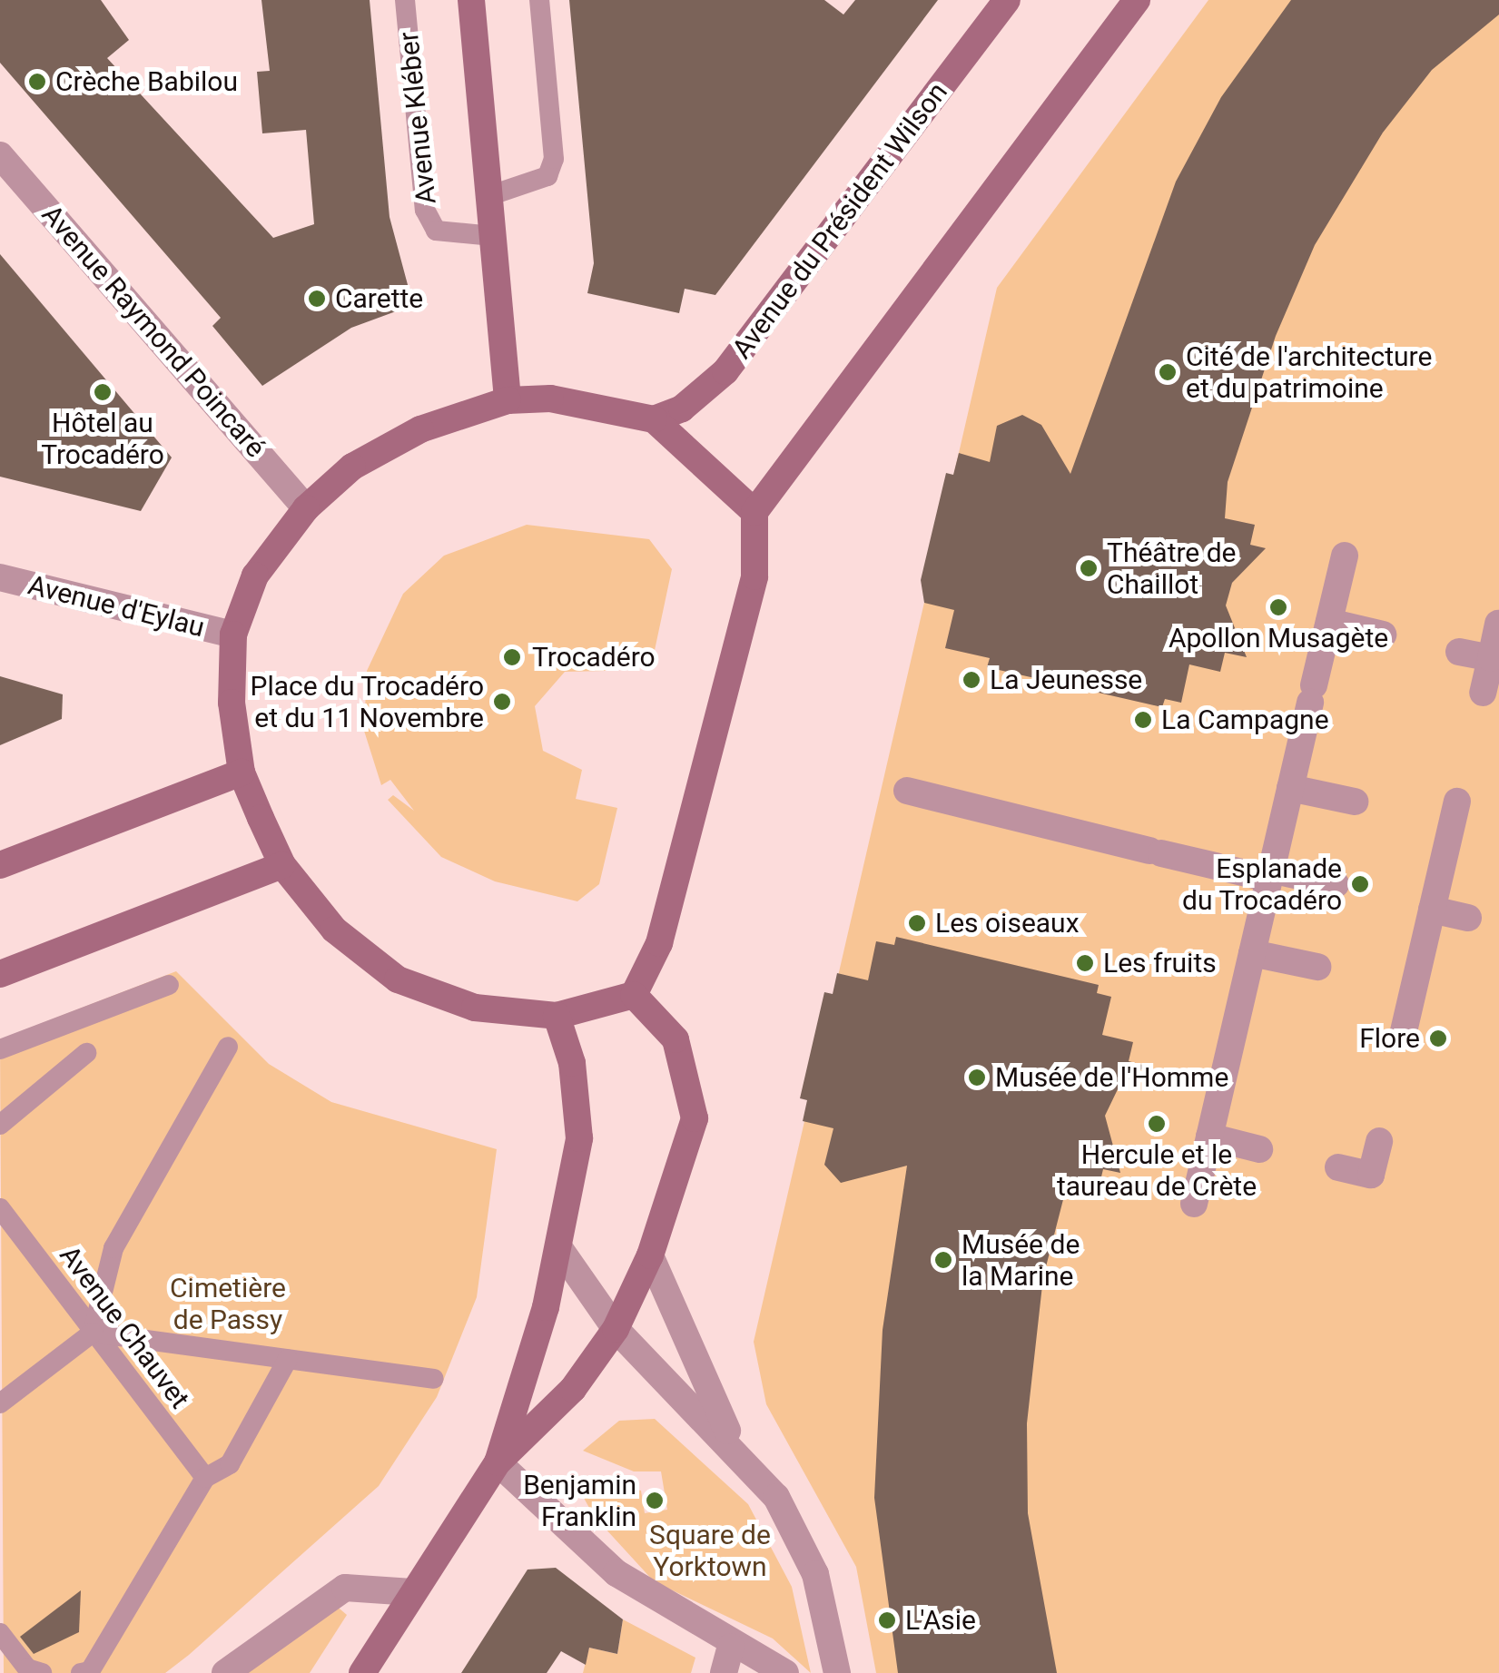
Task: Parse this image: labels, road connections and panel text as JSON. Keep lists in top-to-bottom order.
{
  "streets": {
    "main road": ["Avenue du Président Wilson"],
    "street": ["Avenue Raymond Poincaré", "Avenue d'Eylau"],
    "lane": ["Avenue Kléber", "Avenue Chauvet"]
  },
  "parks": ["Cimetière de Passy", "Square de Yorktown"],
  "places": [
    "Crèche Babilou",
    "Carette",
    "Cité de l'architecture et du patrimoine",
    "Hôtel au Trocadéro",
    "Théâtre de Chaillot",
    "Apollon Musagète",
    "Trocadéro",
    "La Jeunesse",
    "Place du Trocadéro et du 11 Novembre",
    "La Campagne",
    "Esplanade du Trocadéro",
    "Les oiseaux",
    "Les fruits",
    "Flore",
    "Musée de l'Homme",
    "Hercule et le taureau de Crète",
    "Musée de la Marine",
    "Benjamin Franklin",
    "L'Asie"
  ]
}
